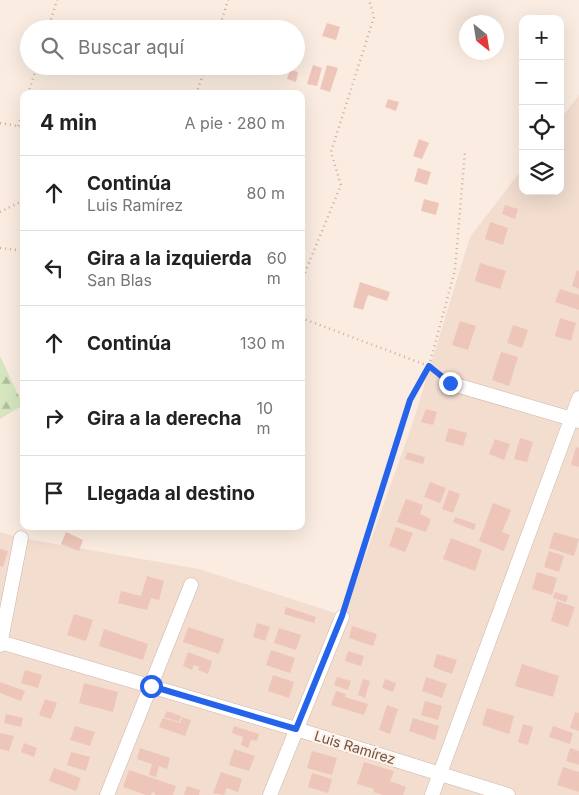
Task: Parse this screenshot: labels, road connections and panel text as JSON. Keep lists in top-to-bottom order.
{
  "streets": {
    "street": ["Luis Ramírez"]
  },
  "north": "bottom right",
  "page": {
    "map_buttons": ["+", "−"],
    "search": "Buscar aquí",
    "heading": ["4 min", "A pie · 280 m"],
    "list": [
      ["Continúa", "Luis Ramírez", "80 m"],
      ["Gira a la izquierda", "San Blas", "60 m"],
      ["Continúa", "130 m"],
      ["Gira a la derecha", "10 m"],
      "Llegada al destino"
    ]
  }
}
